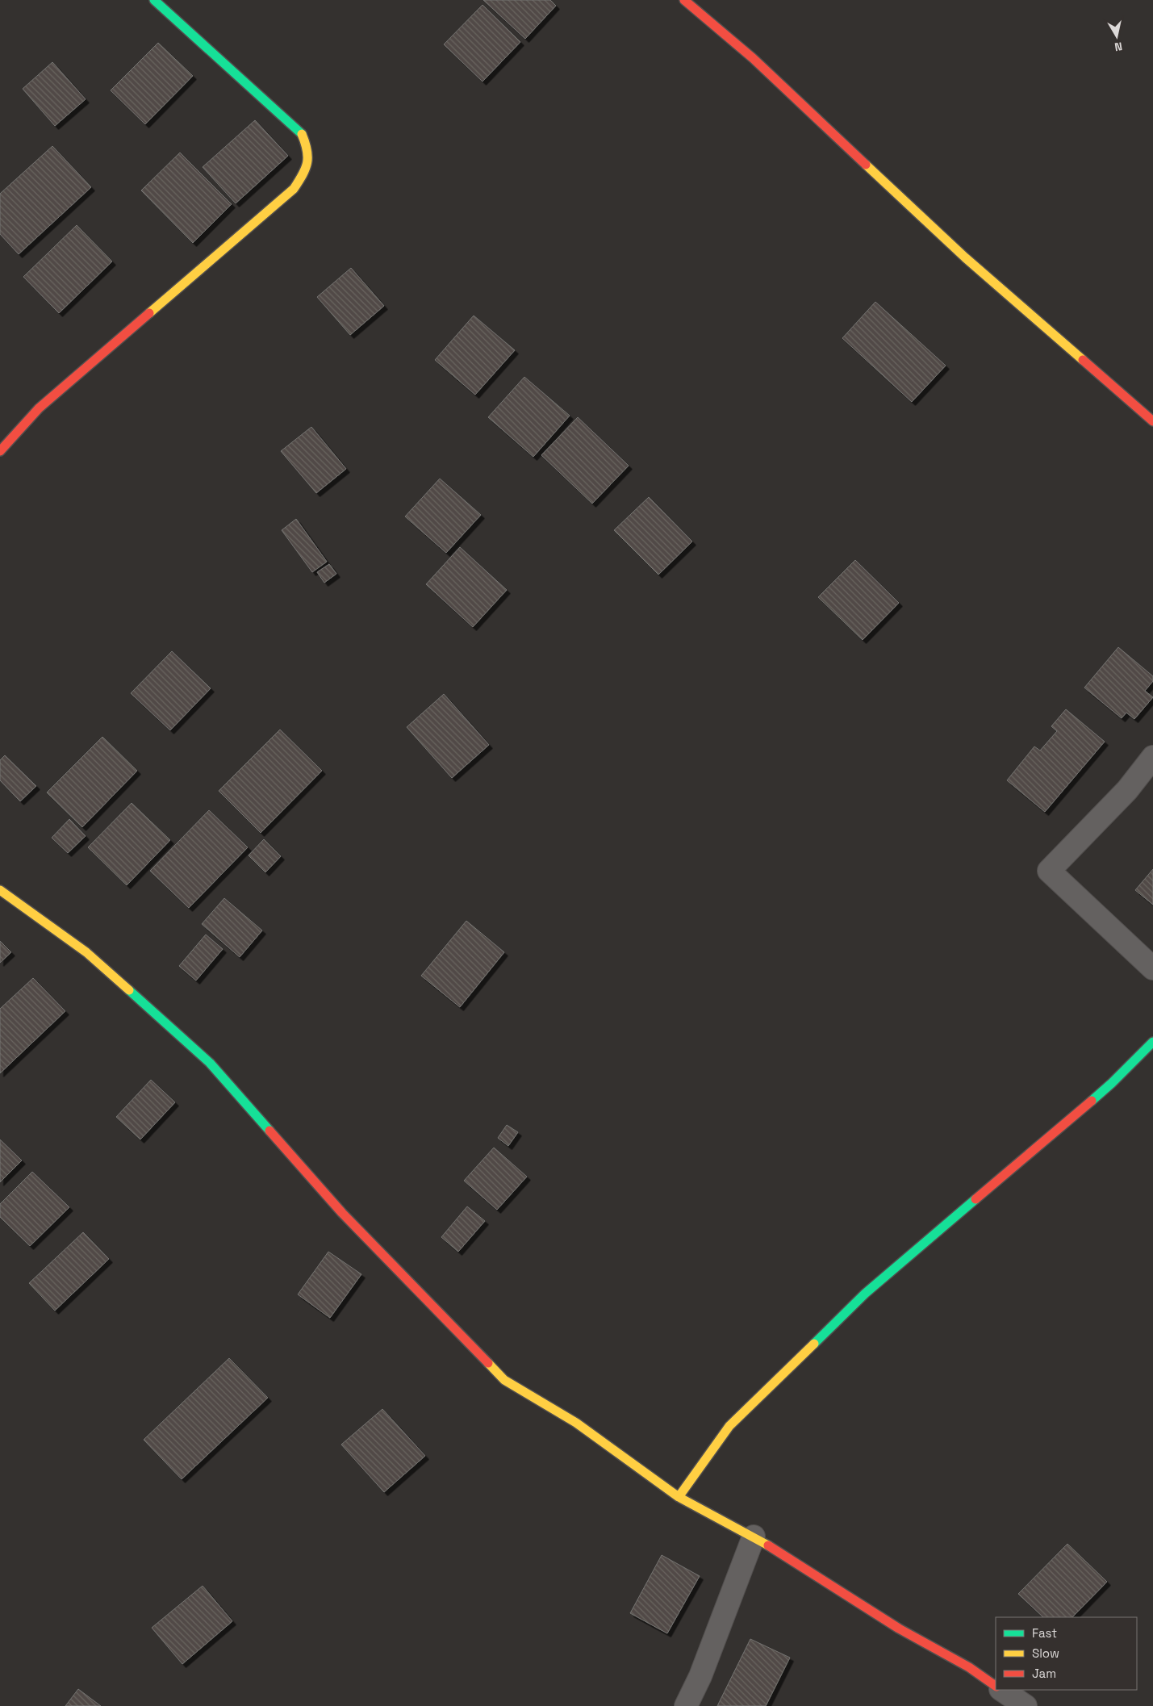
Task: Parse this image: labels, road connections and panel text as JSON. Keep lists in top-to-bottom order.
{
  "legend": ["Fast", "Slow", "Jam"],
  "north": "bottom"
}
